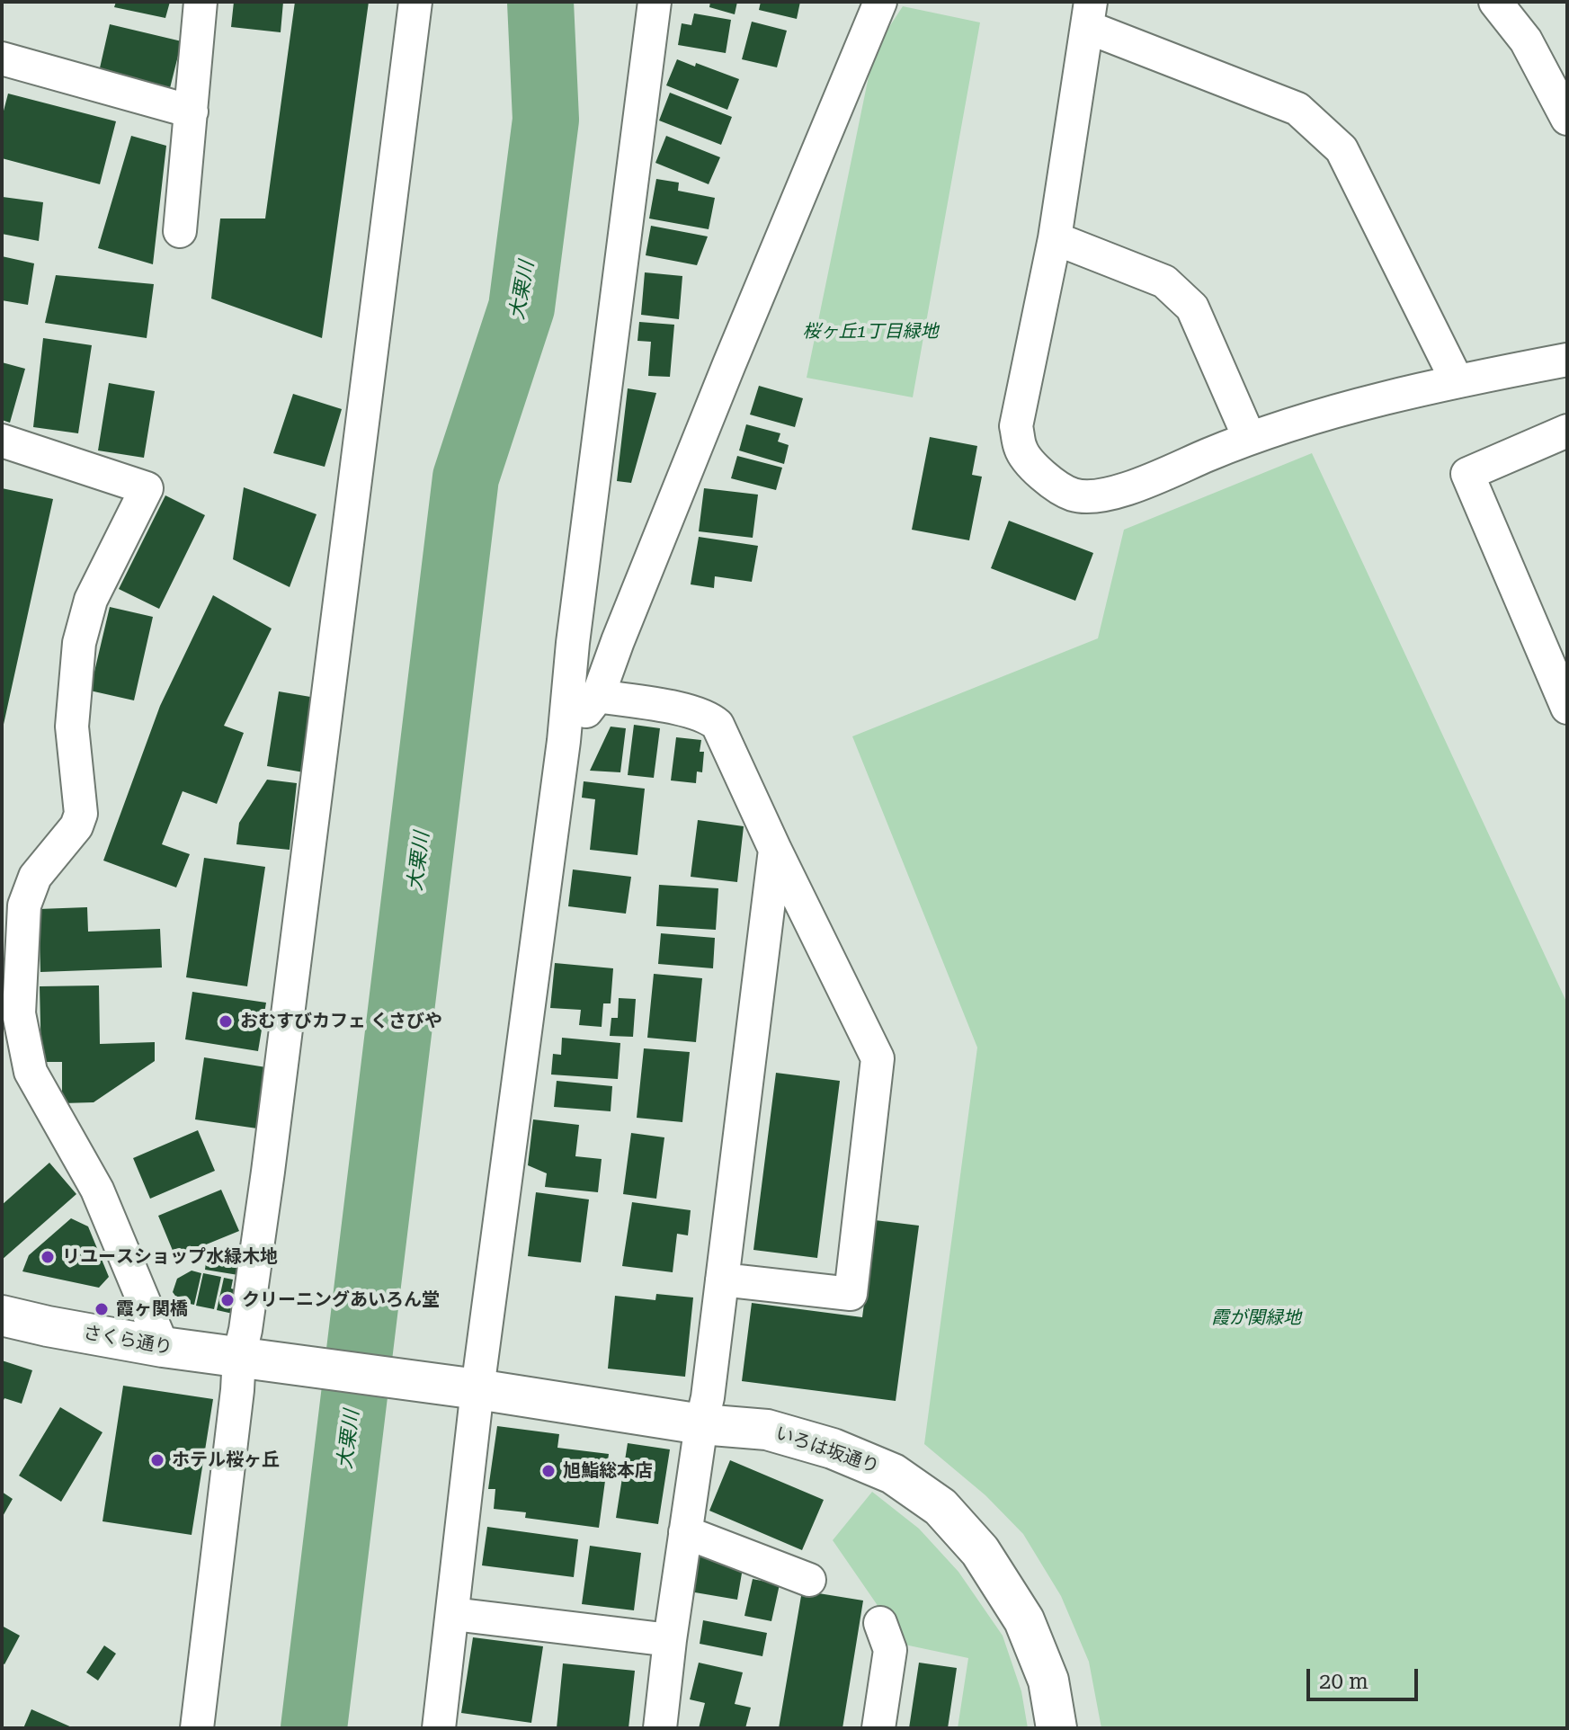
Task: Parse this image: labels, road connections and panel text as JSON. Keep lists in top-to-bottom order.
{
  "streets": {
    "street": ["さくら通り", "いろは坂通り"]
  },
  "crossings": [
    ["さくら通り", "いろは坂通り"]
  ],
  "water": ["大栗川"],
  "parks": ["桜ヶ丘1丁目緑地", "霞が関緑地"],
  "places": [
    "おむすびカフェ くさびや",
    "リユースショップ水緑木地",
    "クリーニングあいろん堂",
    "霞ヶ関橋",
    "ホテル桜ヶ丘",
    "旭鮨総本店"
  ],
  "scale_bar": "20 m"
}
